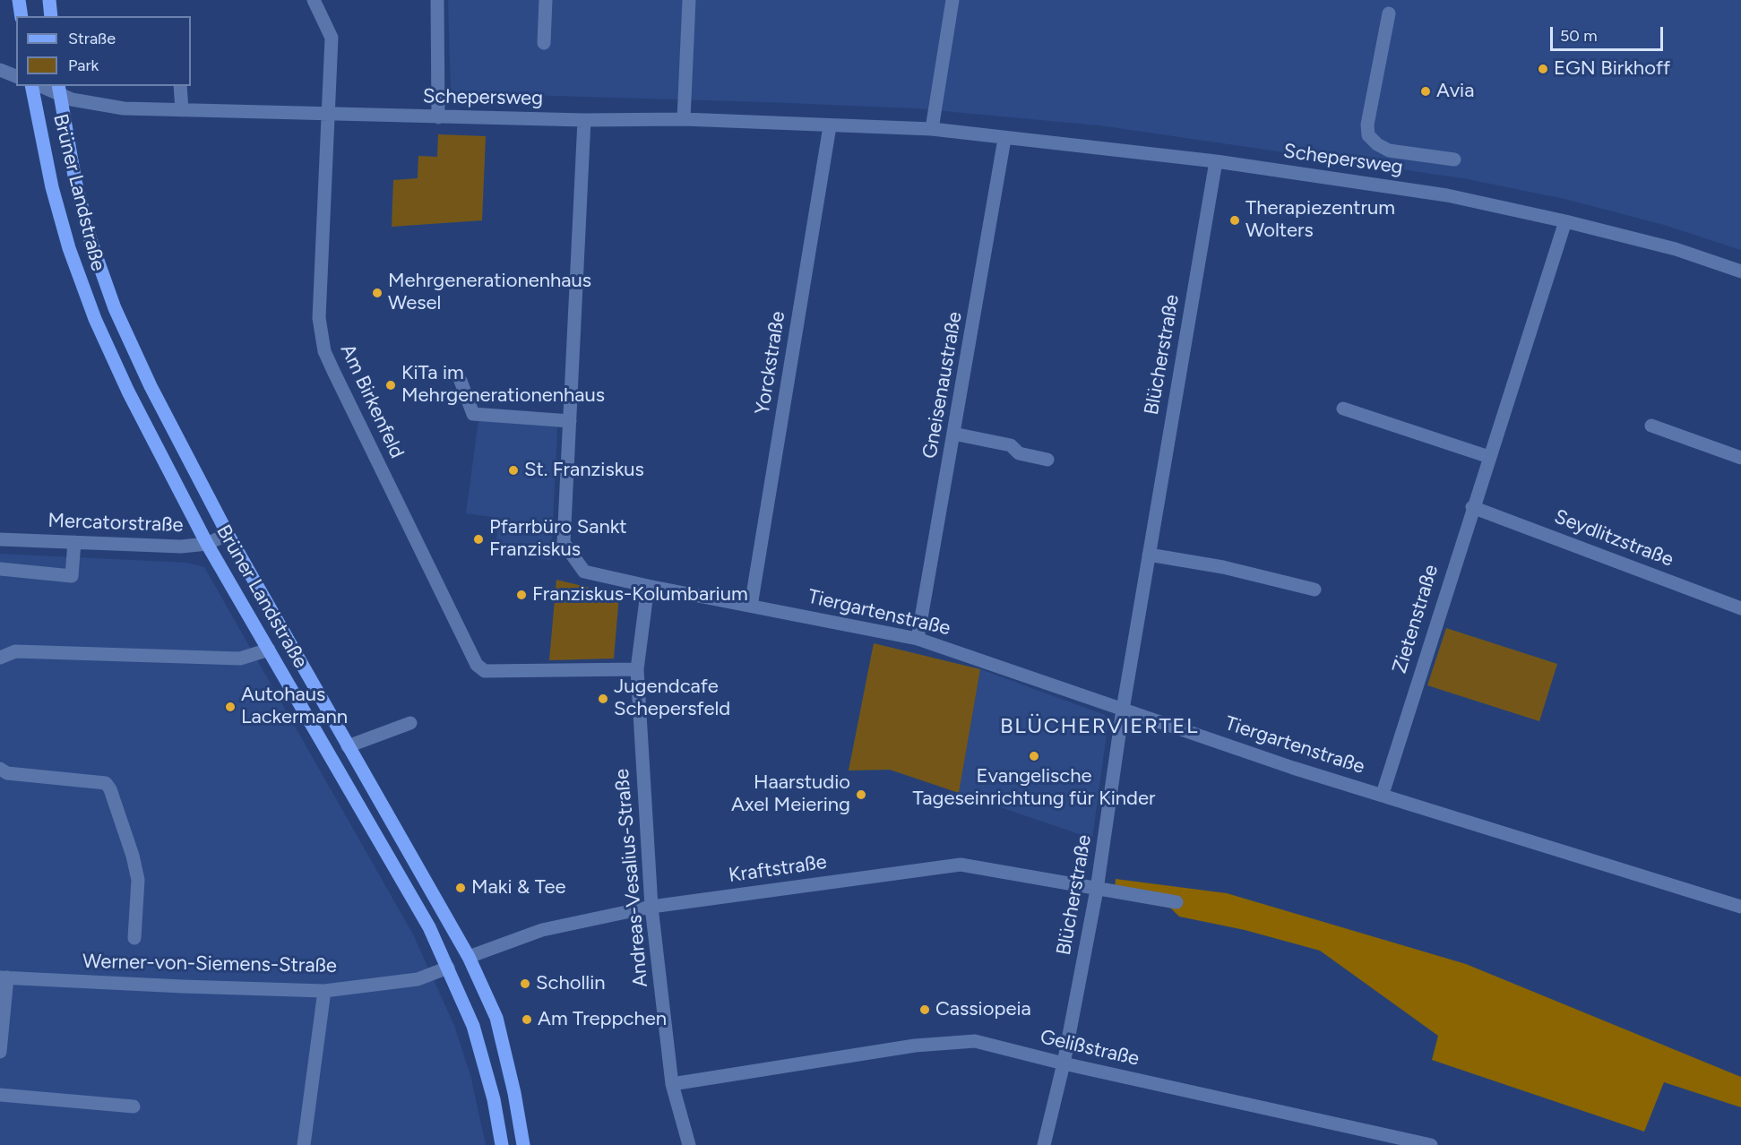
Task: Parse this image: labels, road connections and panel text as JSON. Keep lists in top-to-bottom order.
{
  "streets": {
    "main road": ["Brüner Landstraße"],
    "street": [
      "Schepersweg",
      "Blücherstraße",
      "Yorckstraße",
      "Gneisenaustraße",
      "Am Birkenfeld",
      "Mercatorstraße",
      "Seydlitzstraße",
      "Tiergartenstraße",
      "Zietenstraße",
      "Kraftstraße",
      "Andreas-Vesalius-Straße",
      "Werner-von-Siemens-Straße",
      "Gelißstraße"
    ]
  },
  "crossings": [
    ["Schepersweg", "Brüner Landstraße"],
    ["Schepersweg", "Blücherstraße"],
    ["Schepersweg", "Yorckstraße"],
    ["Schepersweg", "Gneisenaustraße"],
    ["Schepersweg", "Am Birkenfeld"],
    ["Schepersweg", "Tiergartenstraße"],
    ["Schepersweg", "Zietenstraße"],
    ["Brüner Landstraße", "Mercatorstraße"],
    ["Brüner Landstraße", "Kraftstraße"],
    ["Brüner Landstraße", "Werner-von-Siemens-Straße"],
    ["Blücherstraße", "Tiergartenstraße"],
    ["Blücherstraße", "Kraftstraße"],
    ["Blücherstraße", "Gelißstraße"],
    ["Yorckstraße", "Tiergartenstraße"],
    ["Gneisenaustraße", "Tiergartenstraße"],
    ["Am Birkenfeld", "Andreas-Vesalius-Straße"],
    ["Seydlitzstraße", "Zietenstraße"],
    ["Tiergartenstraße", "Zietenstraße"],
    ["Tiergartenstraße", "Andreas-Vesalius-Straße"],
    ["Kraftstraße", "Andreas-Vesalius-Straße"],
    ["Andreas-Vesalius-Straße", "Gelißstraße"]
  ],
  "districts": ["BLÜCHERVIERTEL"],
  "places": [
    "EGN Birkhoff",
    "Avia",
    "Therapiezentrum Wolters",
    "Mehrgenerationenhaus Wesel",
    "KiTa im Mehrgenerationenhaus",
    "St. Franziskus",
    "Pfarrbüro Sankt Franziskus",
    "Franziskus-Kolumbarium",
    "Jugendcafe Schepersfeld",
    "Autohaus Lackermann",
    "Evangelische Tageseinrichtung für Kinder",
    "Haarstudio Axel Meiering",
    "Maki & Tee",
    "Schollin",
    "Cassiopeia",
    "Am Treppchen"
  ],
  "legend": ["Straße", "Park"],
  "scale_bar": "50 m"
}
